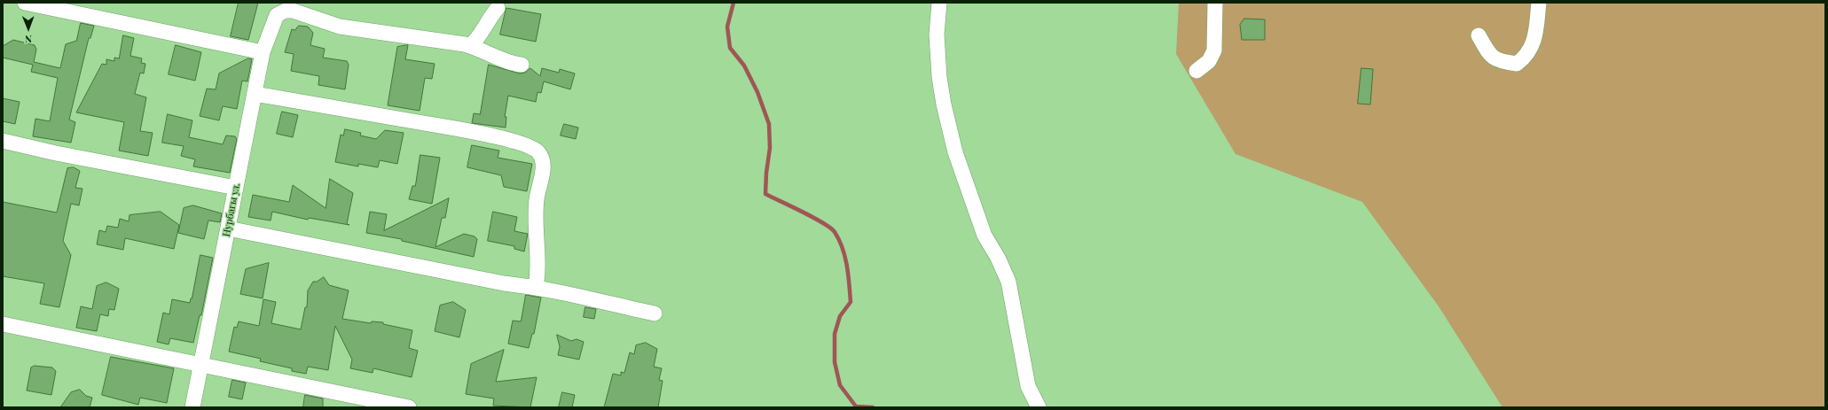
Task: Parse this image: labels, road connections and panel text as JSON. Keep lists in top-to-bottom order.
{
  "streets": {
    "street": ["Нурбагы ул."]
  },
  "north": "bottom"
}
